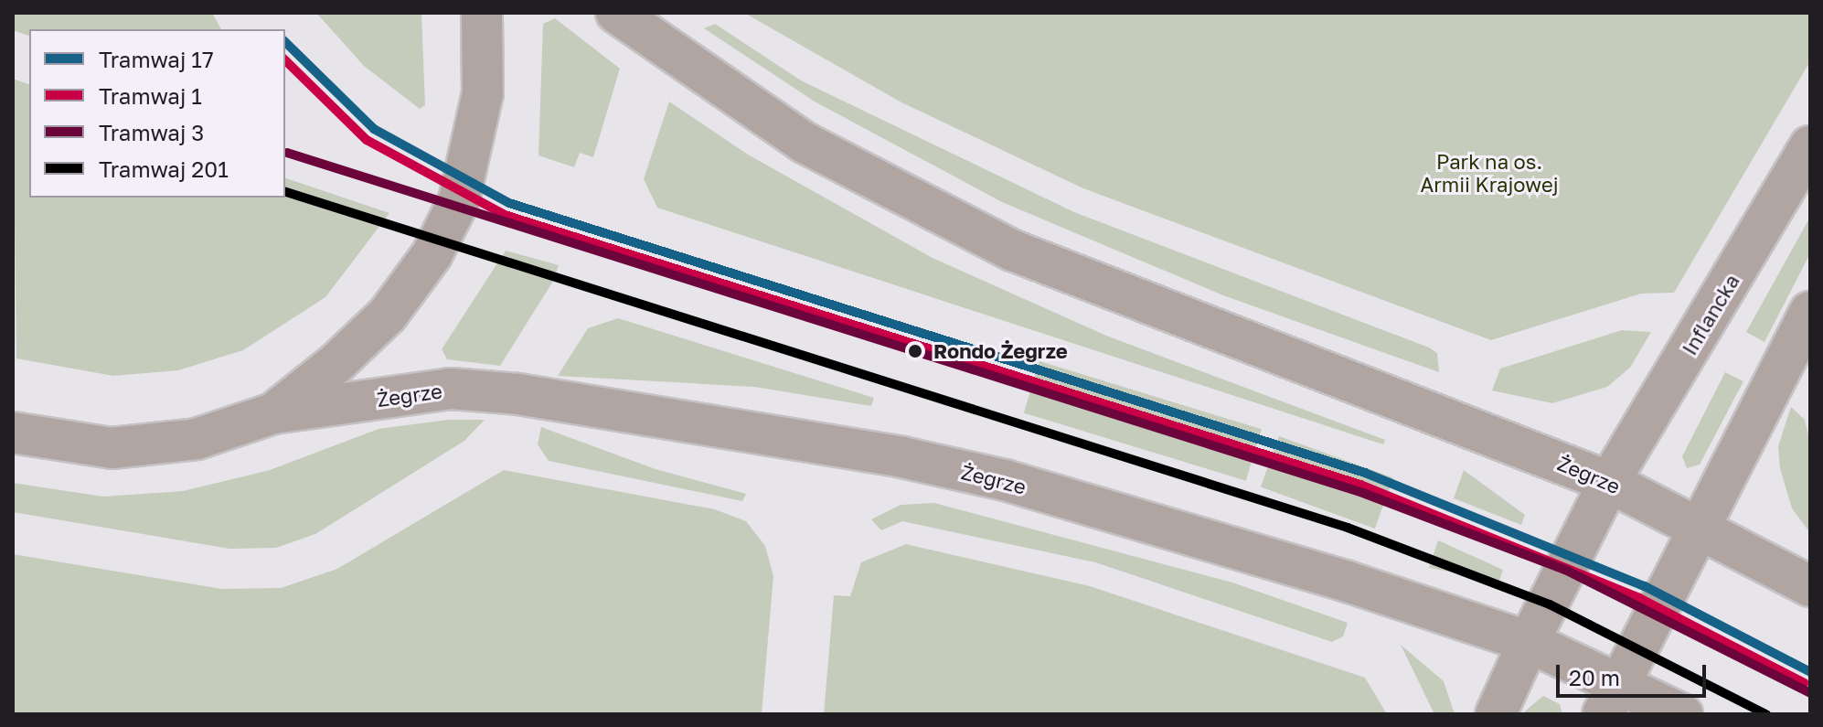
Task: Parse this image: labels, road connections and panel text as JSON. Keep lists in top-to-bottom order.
{
  "streets": {
    "street": ["Inflancka", "Żegrze"]
  },
  "crossings": [
    ["Inflancka", "Żegrze"]
  ],
  "parks": ["Park na os. Armii Krajowej"],
  "places": ["Rondo Żegrze"],
  "lines": [
    "tram line 17",
    "tram line 1",
    "tram line 3",
    "tram line 201"
  ],
  "legend": [
    "Tramwaj 17",
    "Tramwaj 1",
    "Tramwaj 3",
    "Tramwaj 201"
  ],
  "scale_bar": "20 m"
}
